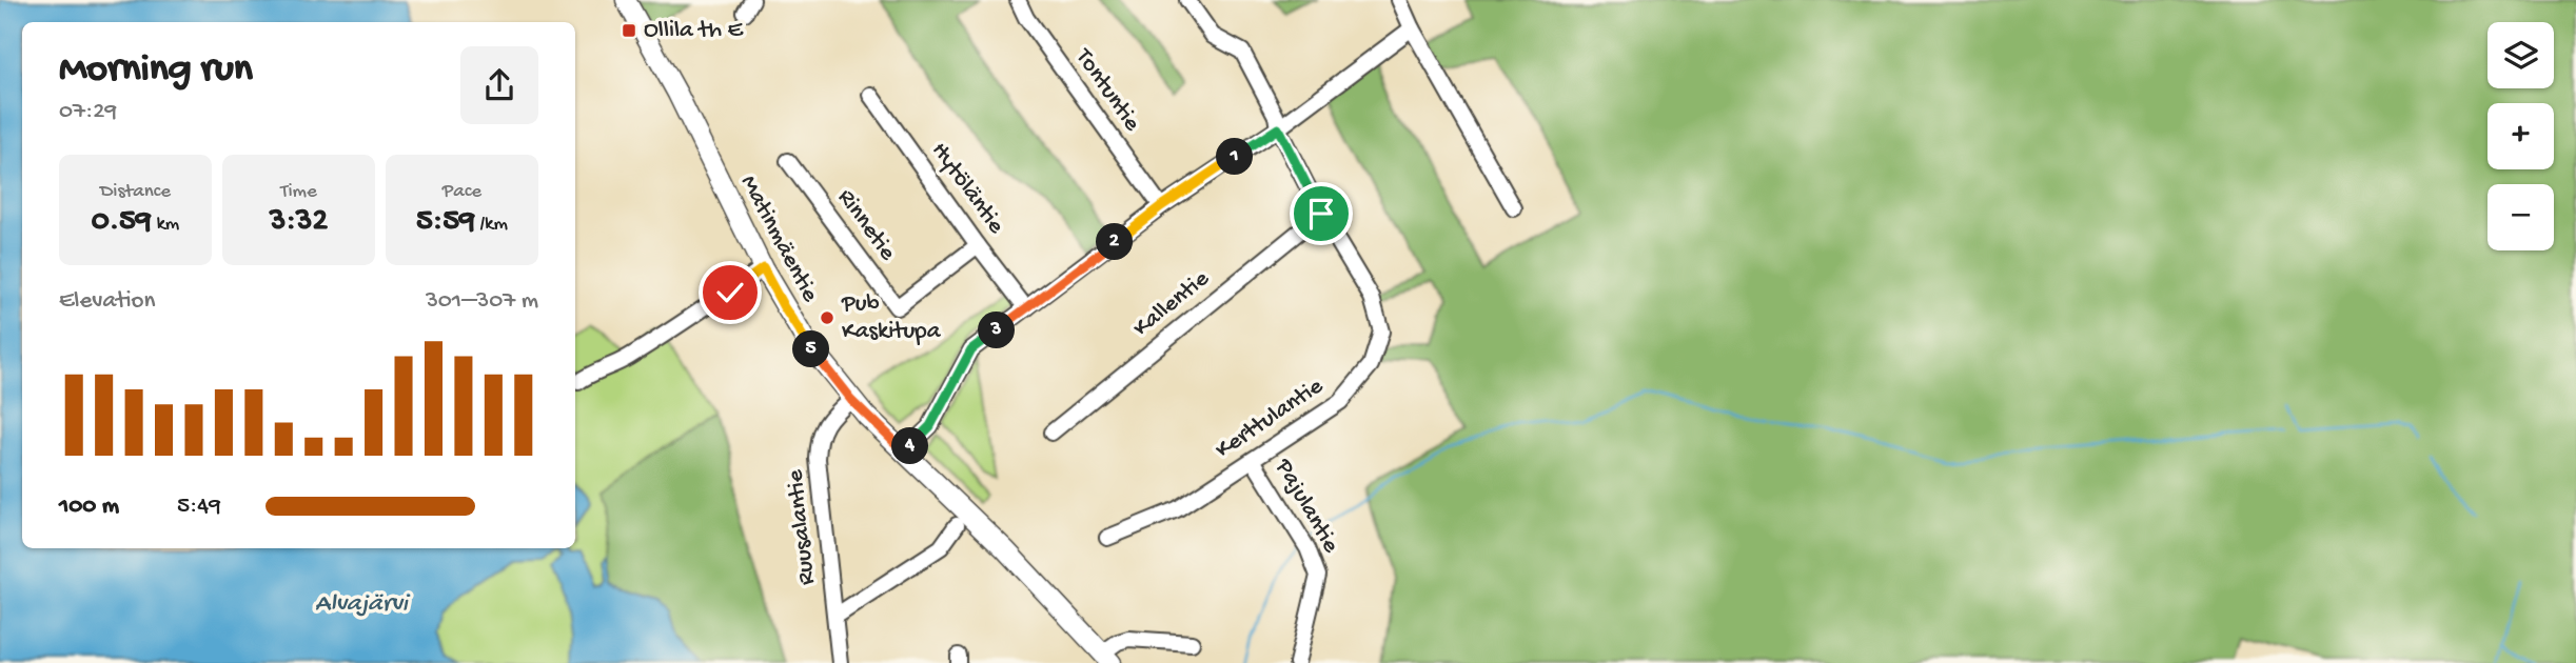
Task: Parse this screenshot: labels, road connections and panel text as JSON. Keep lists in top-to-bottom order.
{
  "streets": {
    "main road": ["Matinmäentie"],
    "street": [
      "Tontuntie",
      "Hytöläntie",
      "Rinnetie",
      "Kallentie",
      "Kerttulantie",
      "Pajulantie",
      "Ruusalantie"
    ]
  },
  "crossings": [
    ["Hytöläntie", "Rinnetie"],
    ["Matinmäentie", "Ruusalantie"],
    ["Kallentie", "Kerttulantie"],
    ["Kerttulantie", "Pajulantie"]
  ],
  "water": ["Alvajärvi"],
  "places": {
    "transit": ["Ollila th E"],
    "other": ["Pub Kaskitupa"]
  },
  "page": {
    "map_buttons": ["+", "−"],
    "heading": ["Morning run", "07:29"],
    "pins": [
      "1",
      "2",
      "3",
      "5",
      "4"
    ],
    "stats": [
      ["Distance", "0.59 km"],
      ["Time", "3:32"],
      ["Pace", "5:59 /km"]
    ],
    "chart": ["Elevation", "301–307 m"],
    "list": [
      {
        "name": "100 m",
        "note": "5:49"
      }
    ]
  }
}
